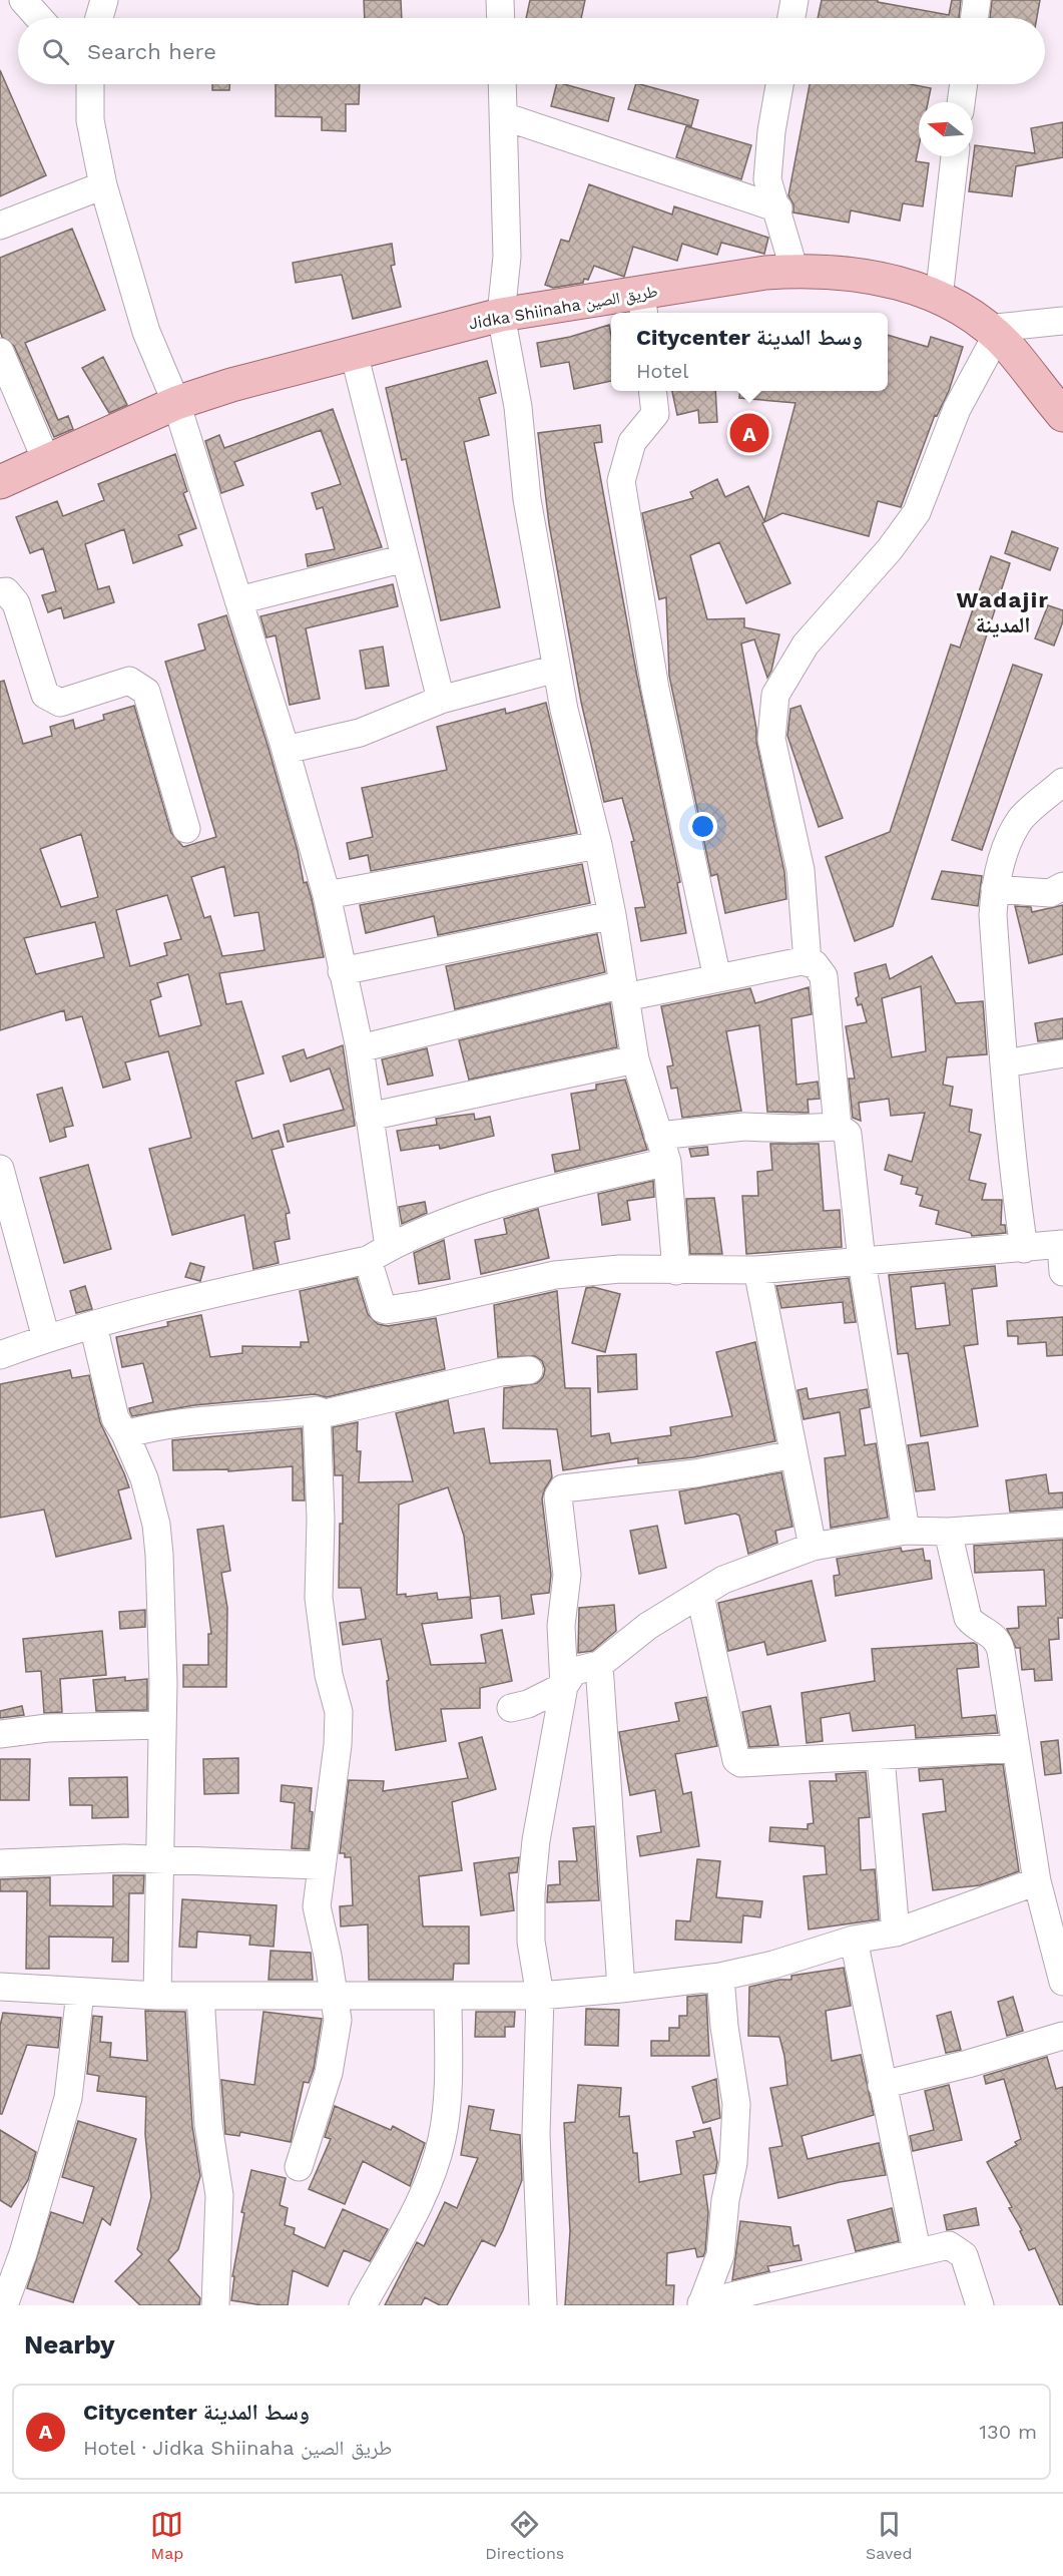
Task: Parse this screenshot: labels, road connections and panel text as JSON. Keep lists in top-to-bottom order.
{
  "streets": {
    "main road": ["Jidka Shiinaha طريق الصين"]
  },
  "districts": ["Wadajir المدينة"],
  "north": "left",
  "page": {
    "search": "Search here",
    "popup": ["Citycenter وسط المدينة", "Hotel"],
    "pins": "A",
    "heading": "Nearby",
    "list": [
      {
        "mark": "A",
        "name": "Citycenter وسط المدينة",
        "note": "Hotel · Jidka Shiinaha طريق الصين",
        "value": "130 m"
      }
    ],
    "nav": ["Map", "Directions", "Saved"]
  }
}
